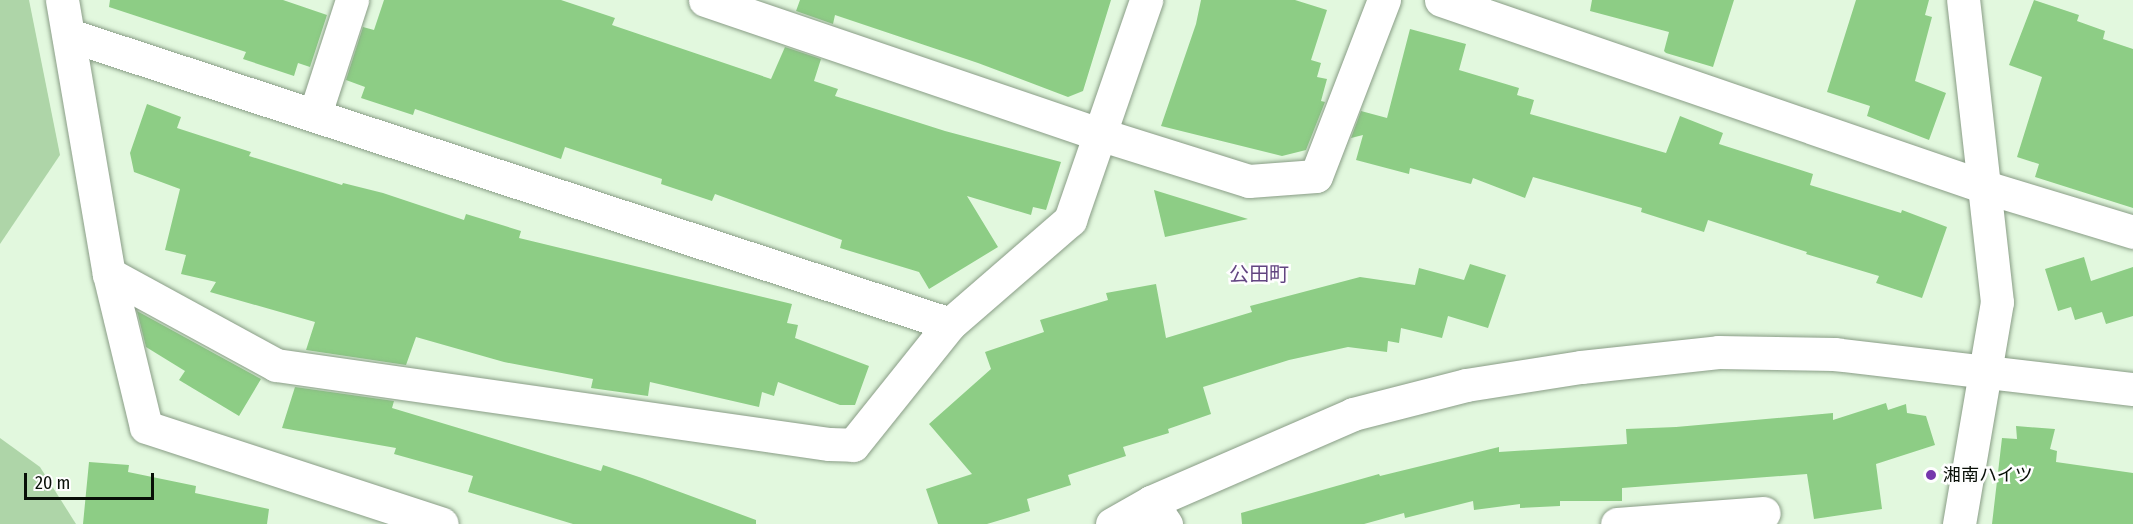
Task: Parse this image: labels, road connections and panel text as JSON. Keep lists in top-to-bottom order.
{
  "districts": ["公田町"],
  "places": ["湘南ハイツ"],
  "scale_bar": "20 m"
}
